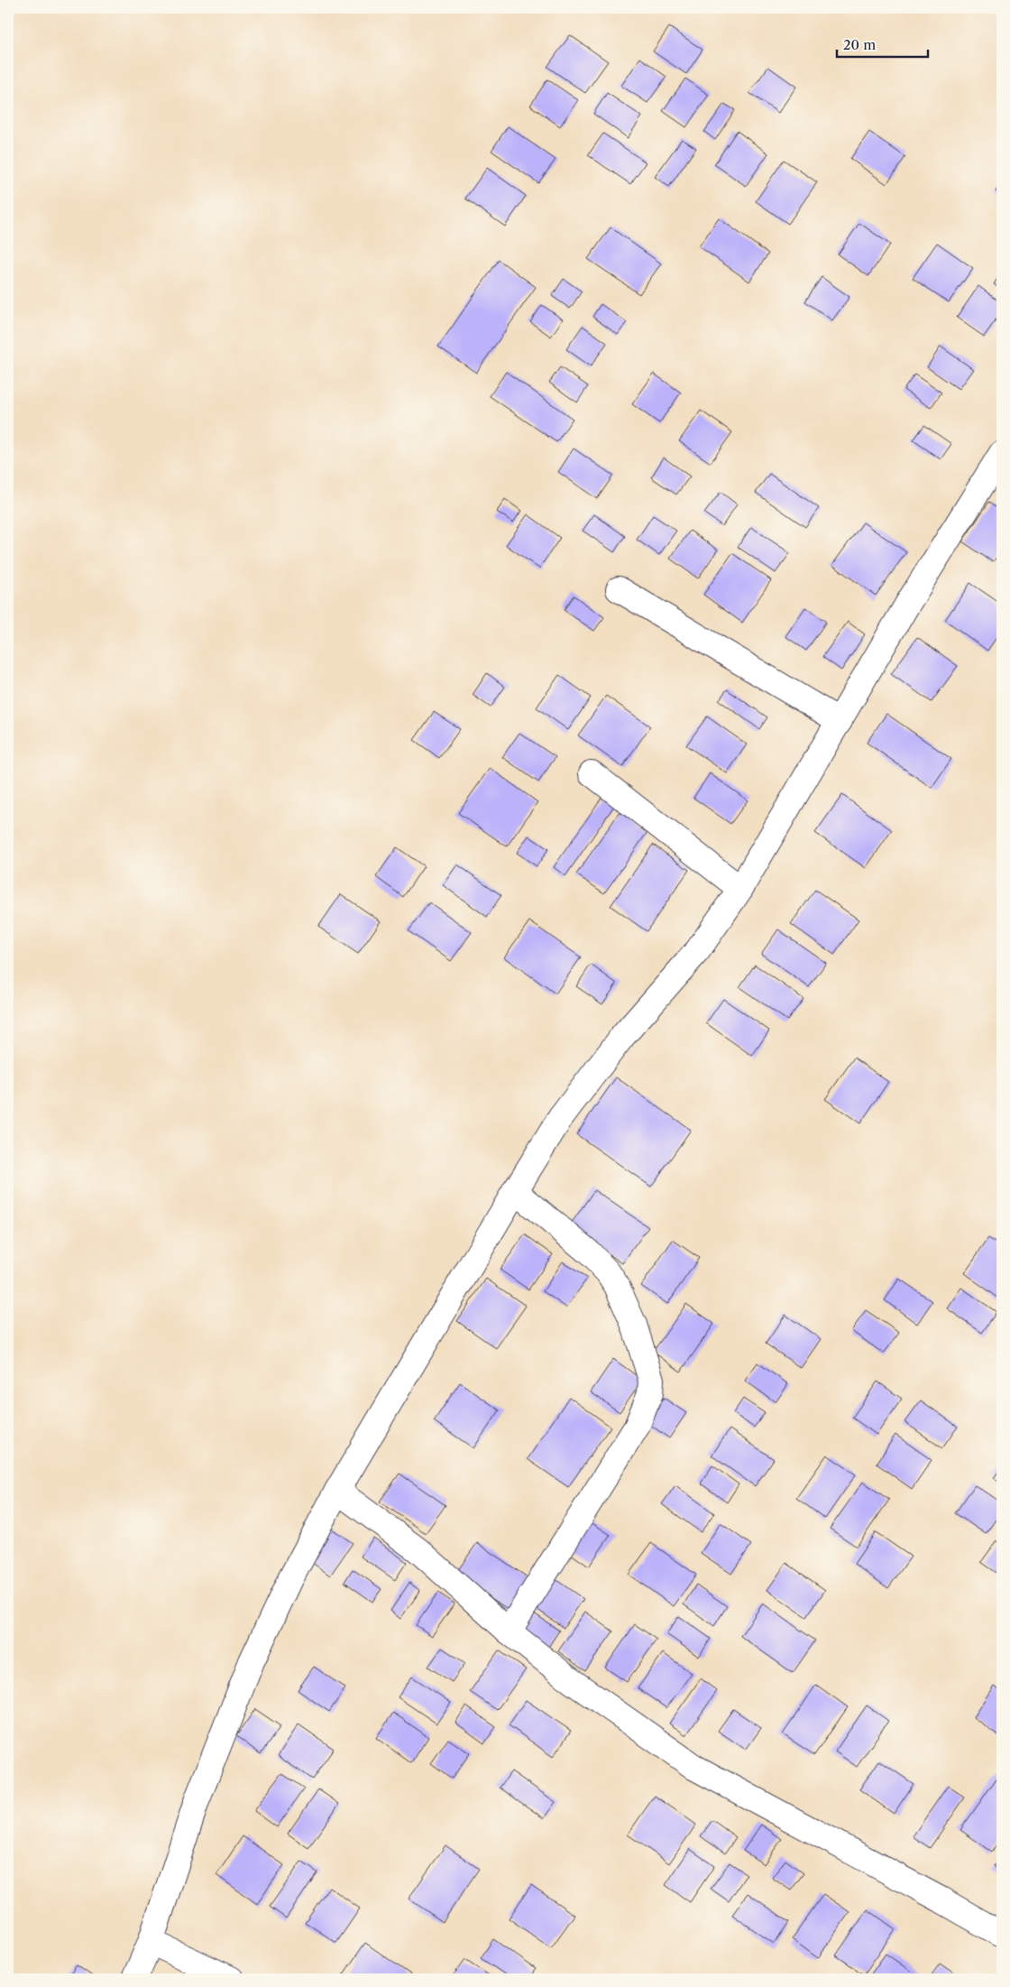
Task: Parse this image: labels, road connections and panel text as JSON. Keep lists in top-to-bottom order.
{
  "scale_bar": "20 m"
}
